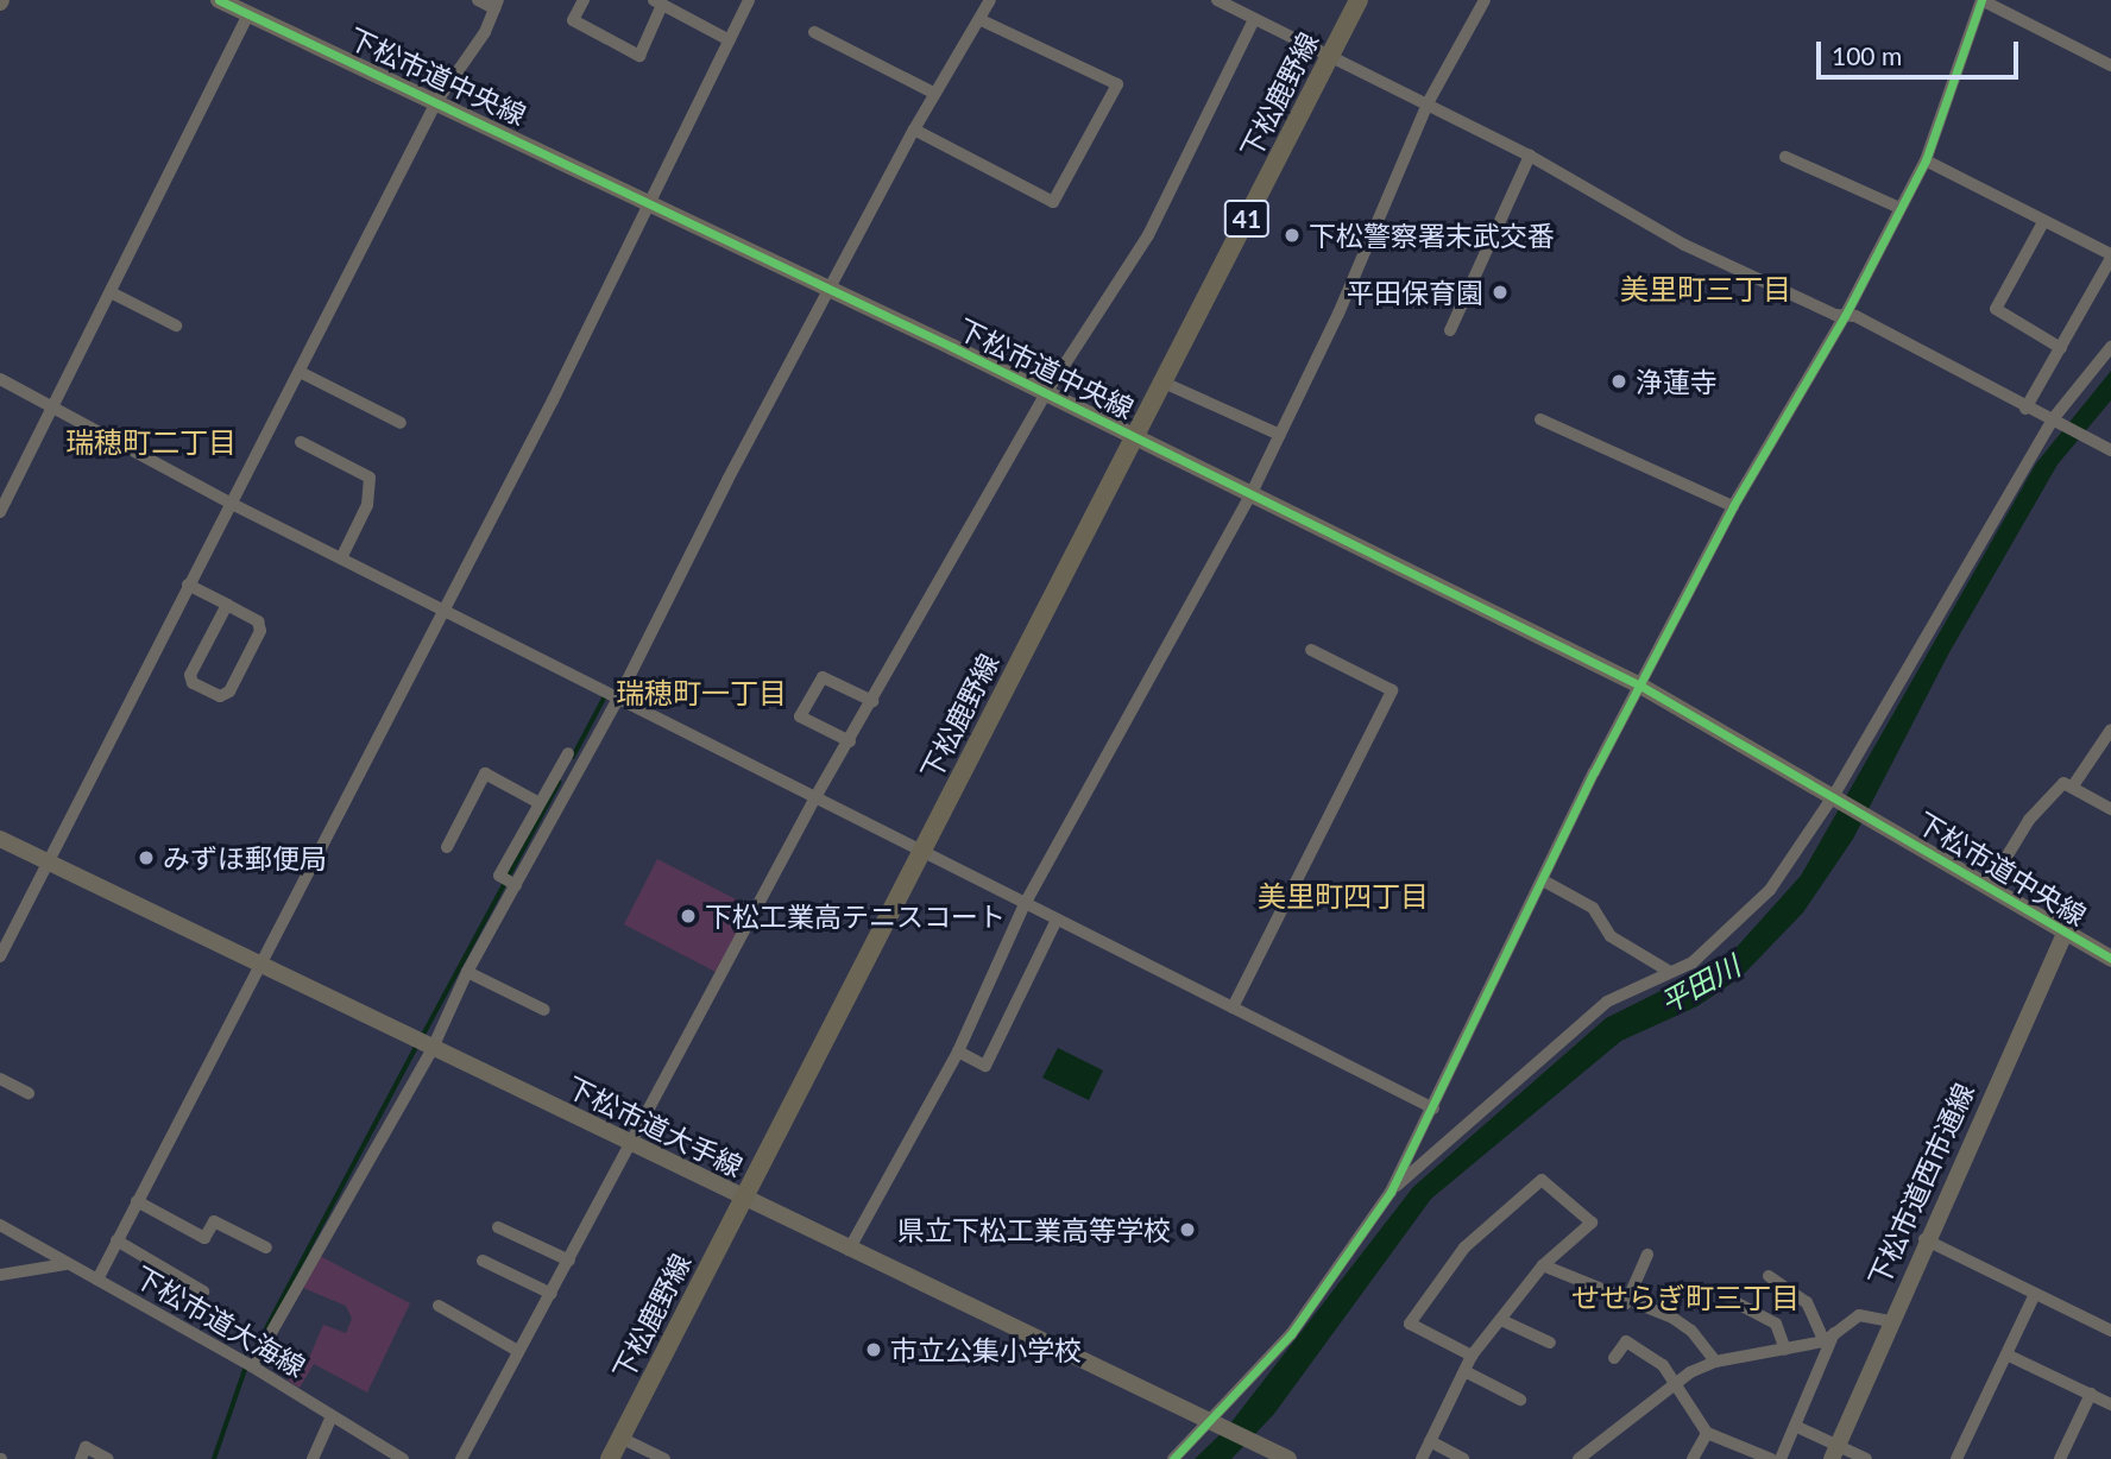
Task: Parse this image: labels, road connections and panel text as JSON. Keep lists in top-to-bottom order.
{
  "streets": {
    "main road": ["下松鹿野線", "41"],
    "street": [
      "下松市道中央線",
      "下松市道大手線",
      "下松市道西市通線",
      "下松市道大海線"
    ]
  },
  "crossings": [
    ["下松市道中央線", "下松鹿野線"],
    ["下松市道中央線", "下松市道西市通線"],
    ["下松鹿野線", "下松市道大手線"]
  ],
  "districts": [
    "美里町三丁目",
    "瑞穂町二丁目",
    "瑞穂町一丁目",
    "美里町四丁目",
    "せせらぎ町三丁目"
  ],
  "water": ["平田川"],
  "places": [
    "下松警察署末武交番",
    "平田保育園",
    "浄蓮寺",
    "みずほ郵便局",
    "下松工業高テニスコート",
    "県立下松工業高等学校",
    "市立公集小学校"
  ],
  "scale_bar": "100 m"
}
